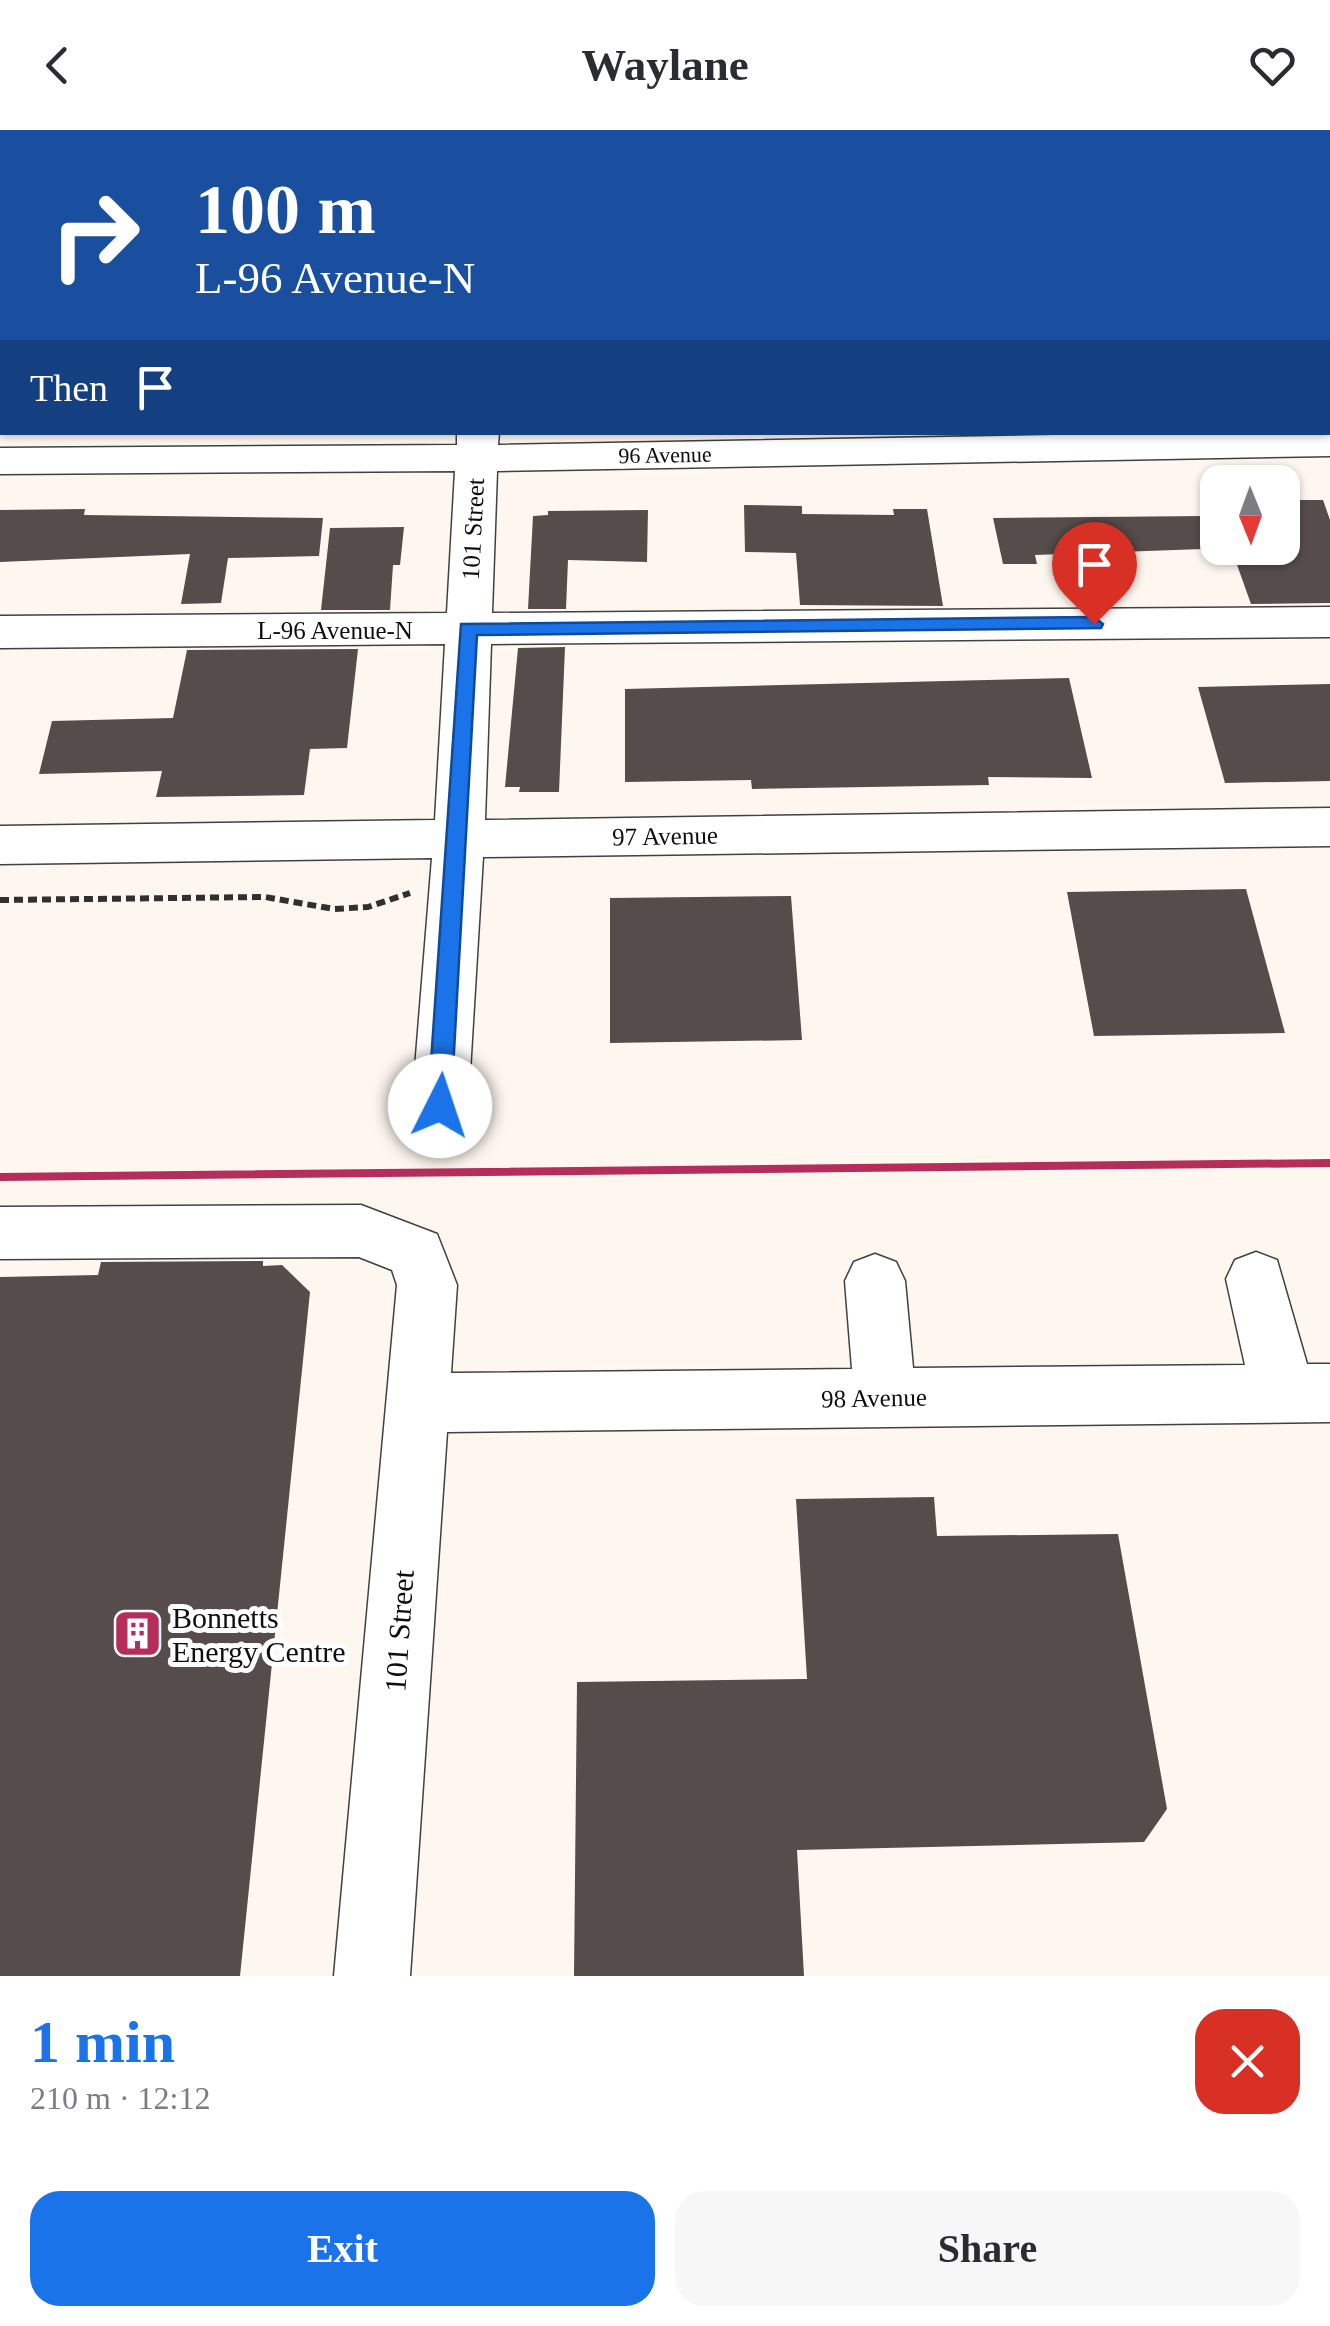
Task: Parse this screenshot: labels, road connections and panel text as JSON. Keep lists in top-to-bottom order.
{
  "streets": {
    "street": [
      "96 Avenue",
      "101 Street",
      "L-96 Avenue-N",
      "97 Avenue",
      "98 Avenue"
    ]
  },
  "crossings": [
    ["96 Avenue", "101 Street"],
    ["101 Street", "L-96 Avenue-N"],
    ["101 Street", "97 Avenue"],
    ["101 Street", "98 Avenue"]
  ],
  "places": {
    "building": ["Bonnetts Energy Centre"]
  },
  "north": "bottom",
  "page": {
    "header": "Waylane",
    "turn": ["100 m", "L-96 Avenue-N"],
    "then": "Then",
    "heading": ["1 min", "210 m · 12:12"],
    "buttons": ["Exit", "Share"]
  }
}
